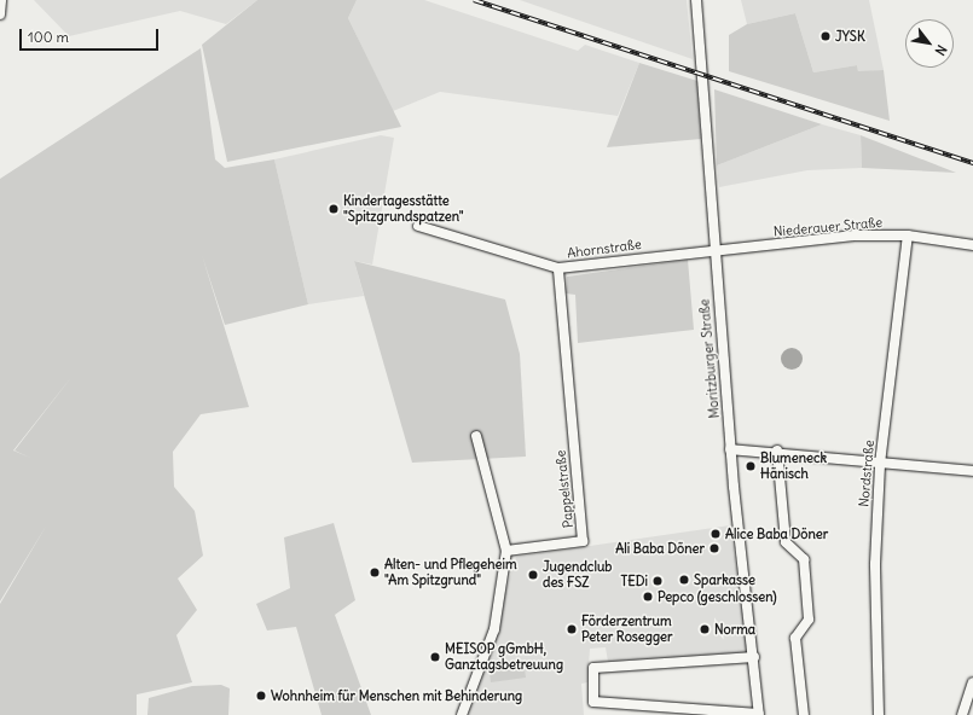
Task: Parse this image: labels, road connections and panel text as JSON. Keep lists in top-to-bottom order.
{
  "streets": {
    "street": [
      "Niederauer Straße",
      "Ahornstraße",
      "Moritzburger Straße",
      "Nordstraße",
      "Pappelstraße"
    ]
  },
  "crossings": [
    ["Niederauer Straße", "Ahornstraße"],
    ["Niederauer Straße", "Moritzburger Straße"],
    ["Niederauer Straße", "Nordstraße"],
    ["Ahornstraße", "Moritzburger Straße"],
    ["Ahornstraße", "Pappelstraße"]
  ],
  "places": [
    "JYSK",
    "Kindertagesstätte \"Spitzgrundspatzen\"",
    "Blumeneck Hänisch",
    "Alice Baba Döner",
    "Ali Baba Döner",
    "Alten- und Pflegeheim \"Am Spitzgrund\"",
    "Jugendclub des FSZ",
    "Sparkasse",
    "TEDi",
    "Pepco (geschlossen)",
    "Förderzentrum Peter Rosegger",
    "Norma",
    "MEISOP gGmbH, Ganztagsbetreuung",
    "Wohnheim für Menschen mit Behinderung"
  ],
  "scale_bar": "100 m",
  "north": "bottom right"
}
